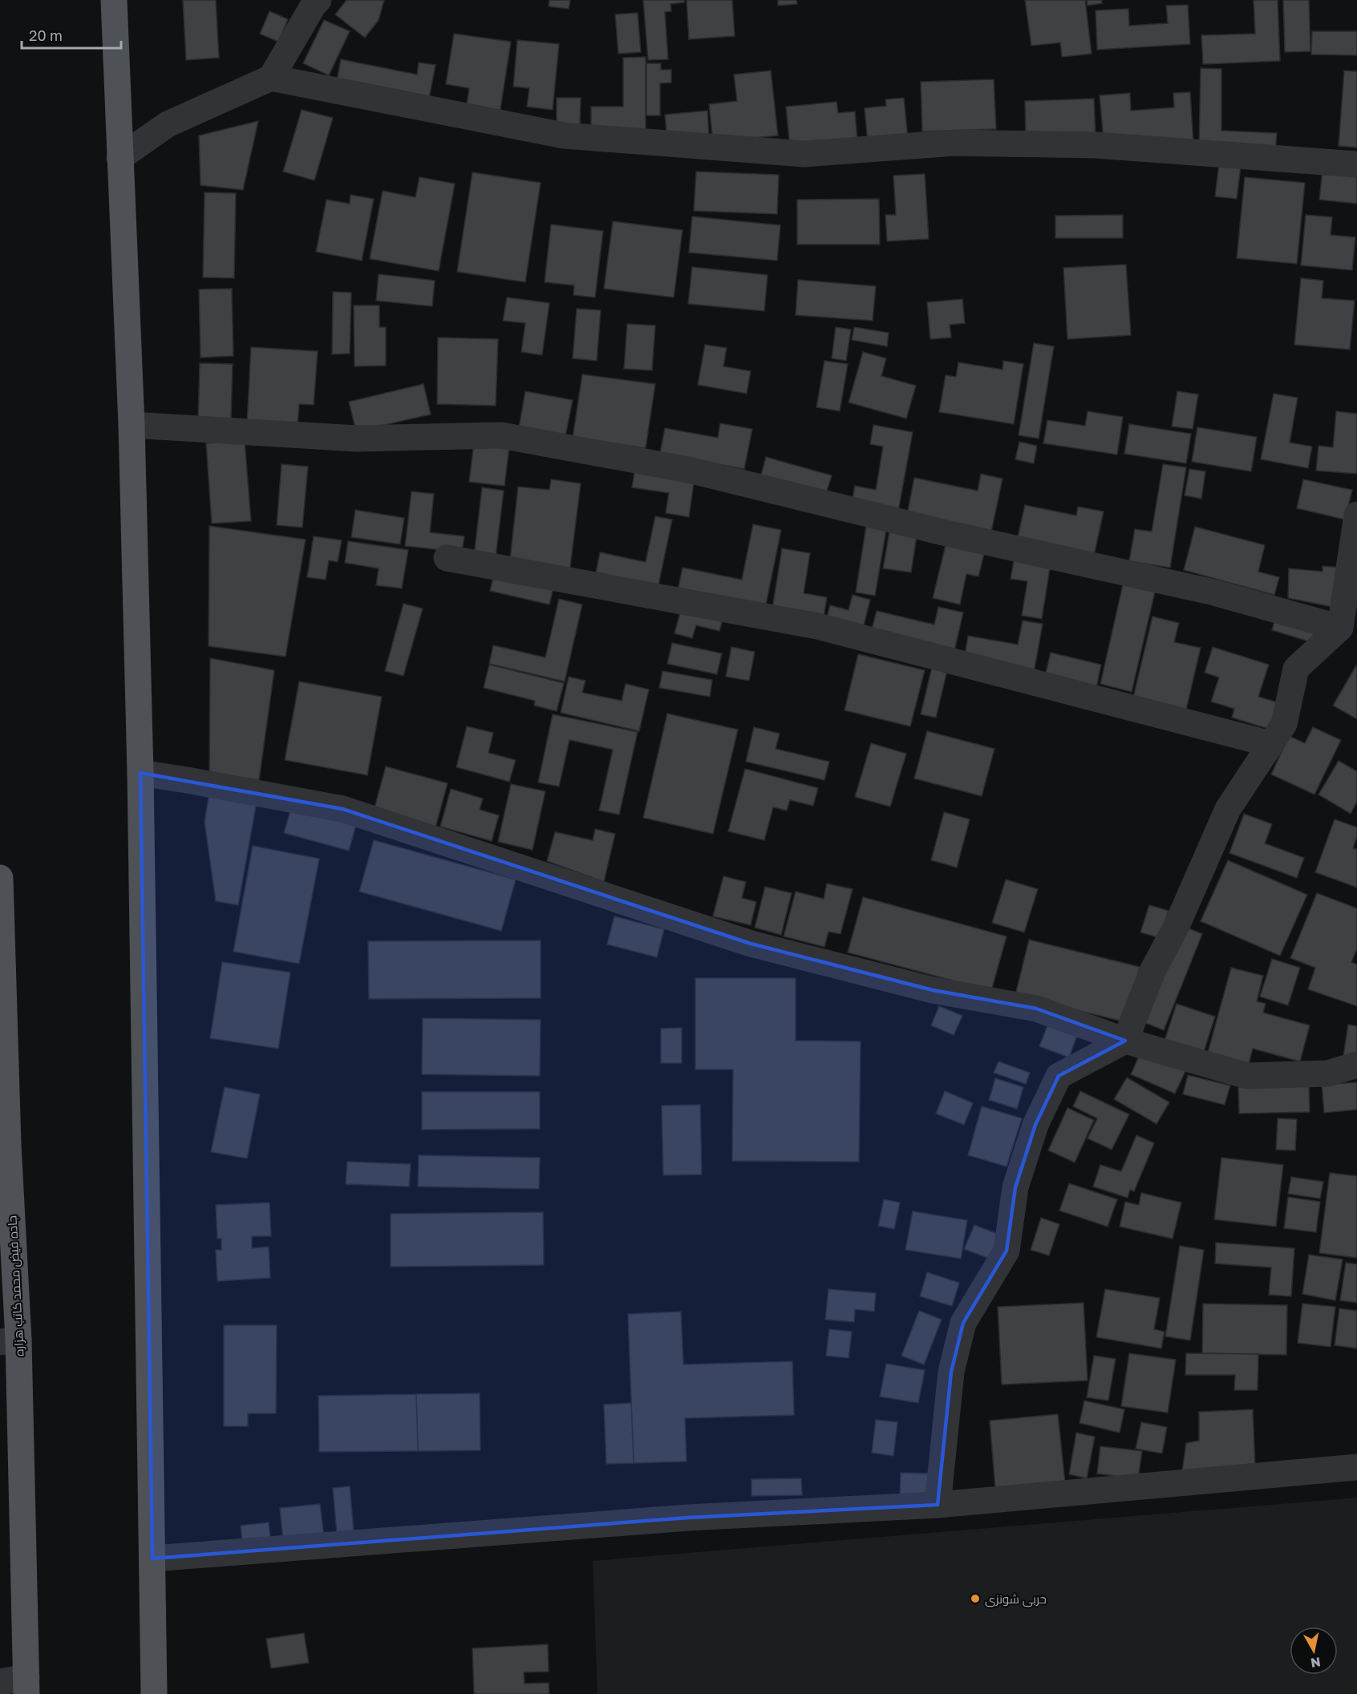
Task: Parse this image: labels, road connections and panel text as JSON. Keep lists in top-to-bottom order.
{
  "streets": {
    "main road": ["جاده فیض محمد کاتب هزاره"]
  },
  "places": ["حربی شونزی"],
  "scale_bar": "20 m",
  "north": "bottom"
}
